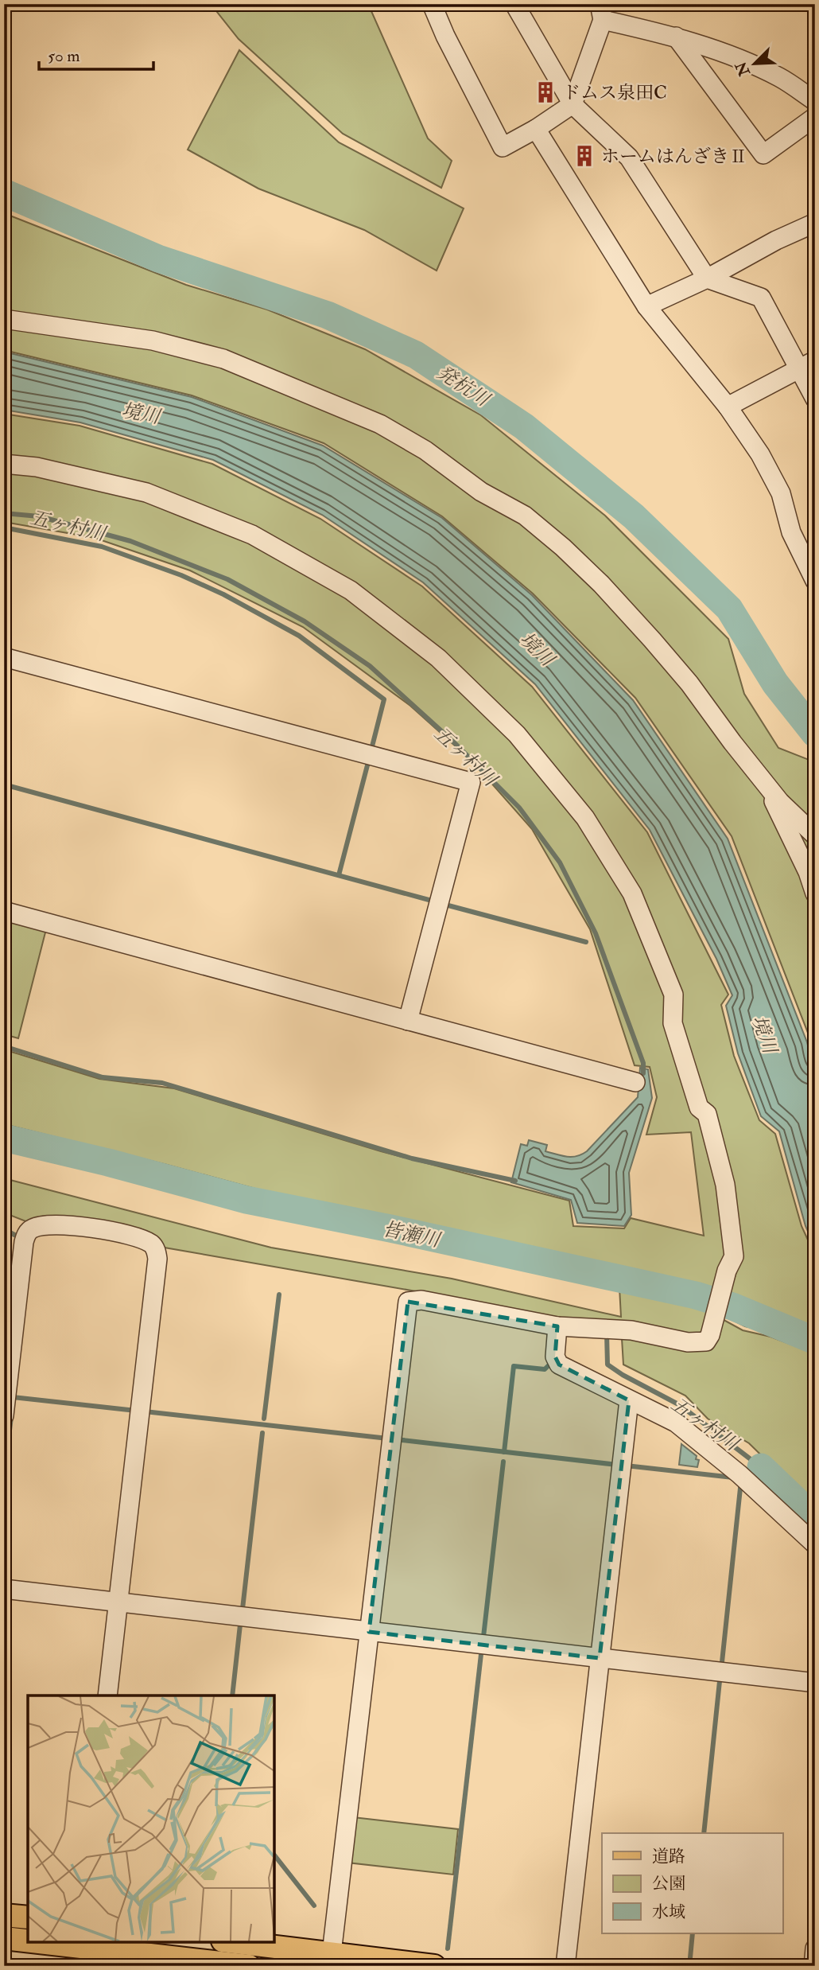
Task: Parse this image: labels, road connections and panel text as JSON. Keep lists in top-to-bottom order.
{
  "water": [
    "発杭川",
    "境川",
    "五ヶ村川",
    "皆瀬川"
  ],
  "places": {
    "building": ["ドムス泉田C", "ホームはんざきⅡ"]
  },
  "legend": ["道路", "公園", "水域"],
  "scale_bar": "50 m",
  "north": "bottom left"
}
